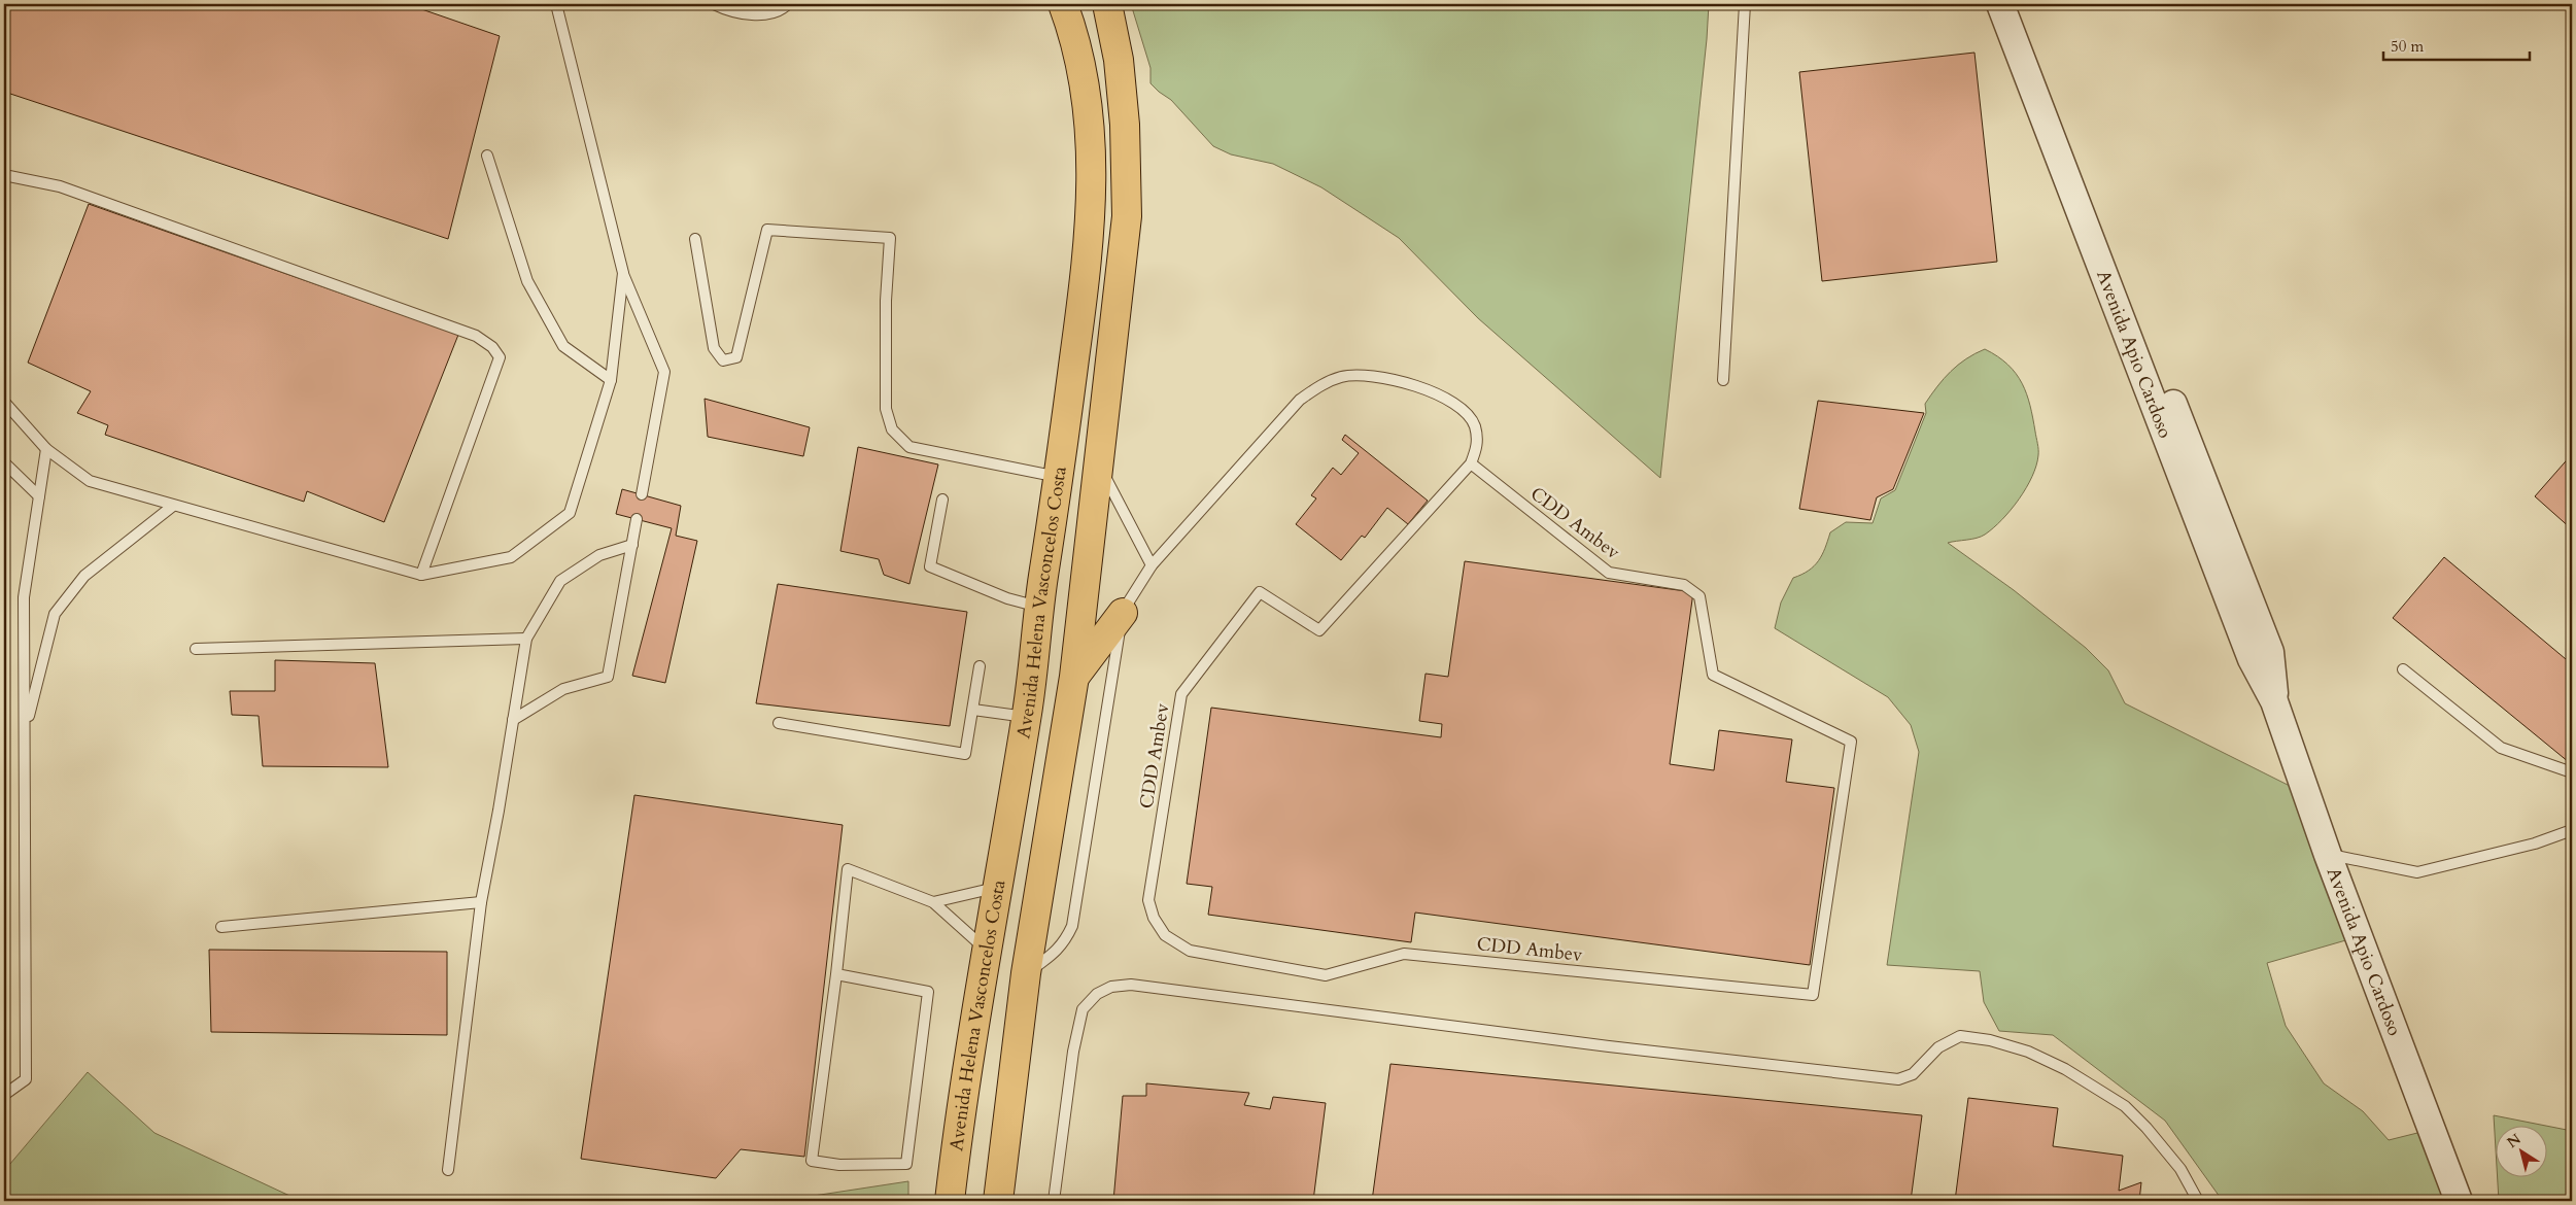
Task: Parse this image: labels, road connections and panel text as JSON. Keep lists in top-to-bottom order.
{
  "streets": {
    "highway": ["Avenida Helena Vasconcelos Costa"],
    "street": ["Avenida Apio Cardoso"],
    "lane": ["CDD Ambev"]
  },
  "scale_bar": "50 m",
  "north": "top left"
}
